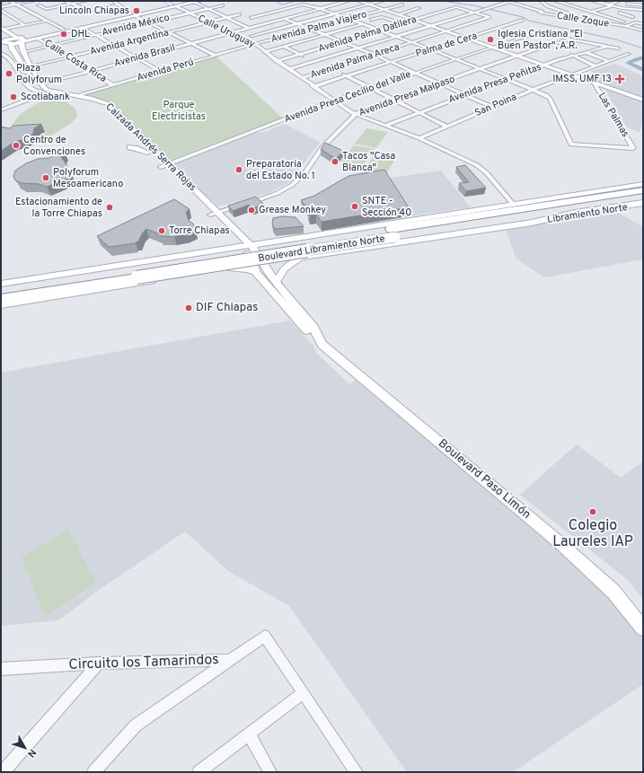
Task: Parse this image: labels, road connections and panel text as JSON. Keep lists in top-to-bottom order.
{
  "streets": {
    "highway": ["Boulevard Libramiento Norte"],
    "main road": ["Calzada Andrés Serra Rojas", "Libramiento Norte", "Boulevard Paso Limón"],
    "street": [
      "Calle Zoque",
      "Avenida México",
      "Avenida Palma Viajero",
      "Calle Uruguay",
      "Avenida Palma Datilera",
      "Avenida Argentina",
      "Palma de Cera",
      "Avenida Brasil",
      "Calle Costa Rica",
      "Avenida Palma Areca",
      "Avenida Perú",
      "Avenida Presa Peñitas",
      "Avenida Presa Malpaso",
      "Avenida Presa Cecilio del Valle",
      "San Poina",
      "Las Palmas",
      "Circuito los Tamarindos"
    ]
  },
  "crossings": [
    ["Avenida México", "Calle Uruguay"],
    ["Avenida México", "Calle Costa Rica"],
    ["Avenida Palma Viajero", "Calle Uruguay"],
    ["Avenida Palma Viajero", "Avenida Perú"],
    ["Calle Uruguay", "Avenida Palma Datilera"],
    ["Calle Uruguay", "Avenida Argentina"],
    ["Calle Uruguay", "Palma de Cera"],
    ["Calle Uruguay", "Avenida Brasil"],
    ["Calle Uruguay", "Avenida Palma Areca"],
    ["Calle Uruguay", "Avenida Perú"],
    ["Calle Uruguay", "Avenida Presa Peñitas"],
    ["Calle Uruguay", "Avenida Presa Malpaso"],
    ["Calle Uruguay", "Avenida Presa Cecilio del Valle"],
    ["Calle Uruguay", "San Poina"],
    ["Calle Uruguay", "Boulevard Libramiento Norte"],
    ["Avenida Palma Datilera", "Avenida Palma Areca"],
    ["Avenida Argentina", "Calle Costa Rica"],
    ["Avenida Brasil", "Calle Costa Rica"],
    ["Calle Costa Rica", "Avenida Perú"],
    ["Avenida Perú", "Calzada Andrés Serra Rojas"],
    ["Avenida Presa Malpaso", "Calzada Andrés Serra Rojas"],
    ["Avenida Presa Cecilio del Valle", "Calzada Andrés Serra Rojas"],
    ["San Poina", "Las Palmas"],
    ["Calzada Andrés Serra Rojas", "Boulevard Paso Limón"]
  ],
  "parks": ["Parque Electricistas"],
  "places": {
    "other": [
      "Lincoln Chiapas",
      "DHL",
      "Iglesia Cristiana \"El Buen Pastor\", A.R.",
      "Plaza Polyforum",
      "Scotiabank",
      "Centro de Convenciones",
      "Tacos \"Casa Blanca\"",
      "Preparatoria del Estado No. 1",
      "Polyforum Mesoamericano",
      "SNTE - Sección 40",
      "Estacionamiento de la Torre Chiapas",
      "Grease Monkey",
      "Torre Chiapas",
      "DIF Chiapas",
      "Colegio Laureles IAP"
    ],
    "health": ["IMSS, UMF 13"]
  },
  "north": "bottom right"
}
